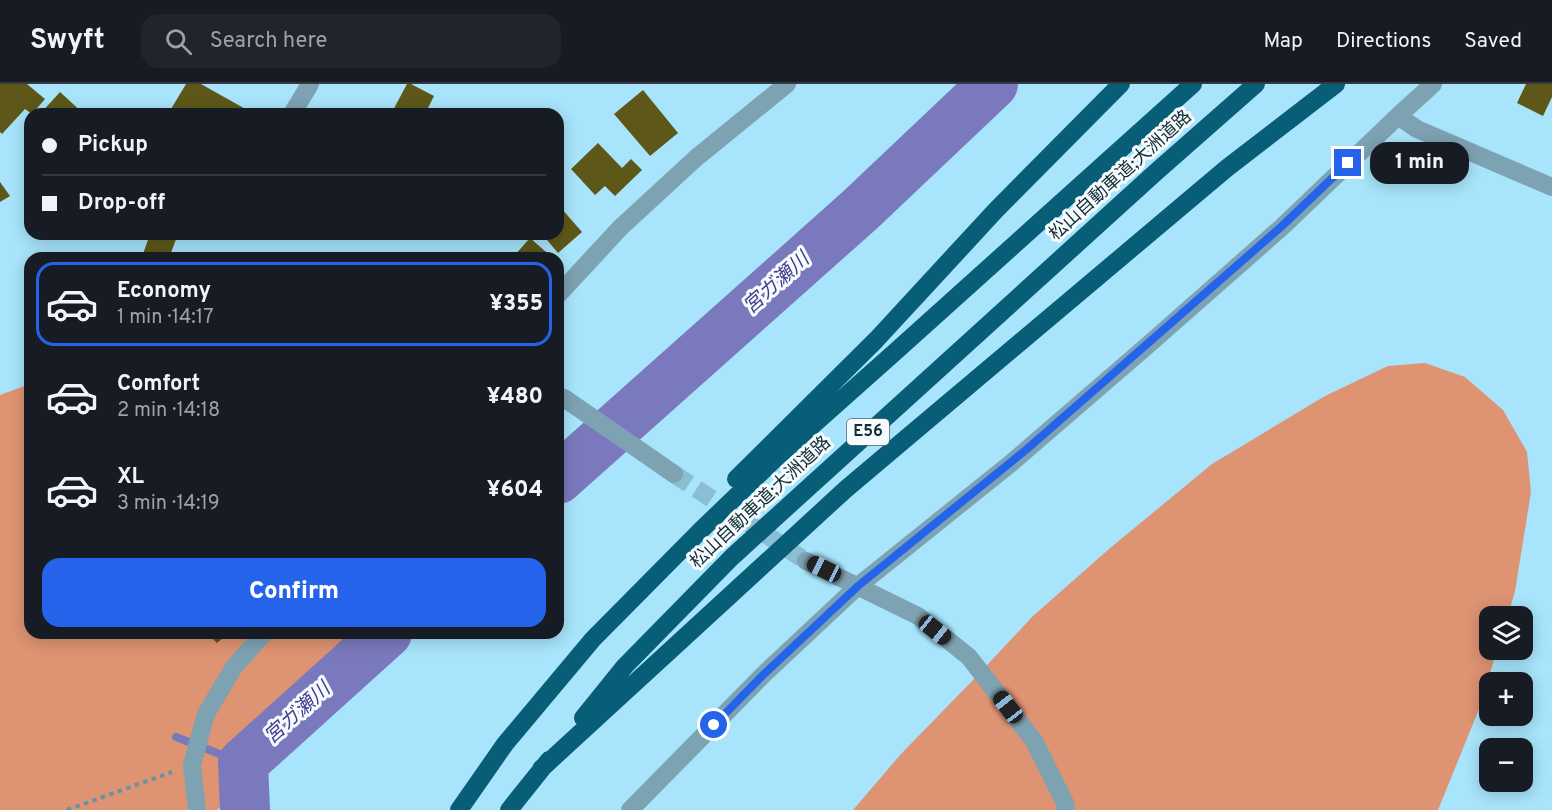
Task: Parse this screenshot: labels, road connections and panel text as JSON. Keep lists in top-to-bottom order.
{
  "streets": {
    "highway": ["松山自動車道;大洲道路", "E56"]
  },
  "water": ["宮ガ瀬川"],
  "page": {
    "header": "Swyft",
    "search": "Search here",
    "nav": ["Map", "Directions", "Saved"],
    "banner": ["Pickup", "Drop-off"],
    "bubble": "1 min",
    "list": [
      {
        "name": "Economy",
        "note": "1 min · 14:17",
        "value": "¥355"
      },
      {
        "name": "Comfort",
        "note": "2 min · 14:18",
        "value": "¥480"
      },
      {
        "name": "XL",
        "note": "3 min · 14:19",
        "value": "¥604"
      }
    ],
    "buttons": "Confirm",
    "map_buttons": ["+", "−"]
  }
}
